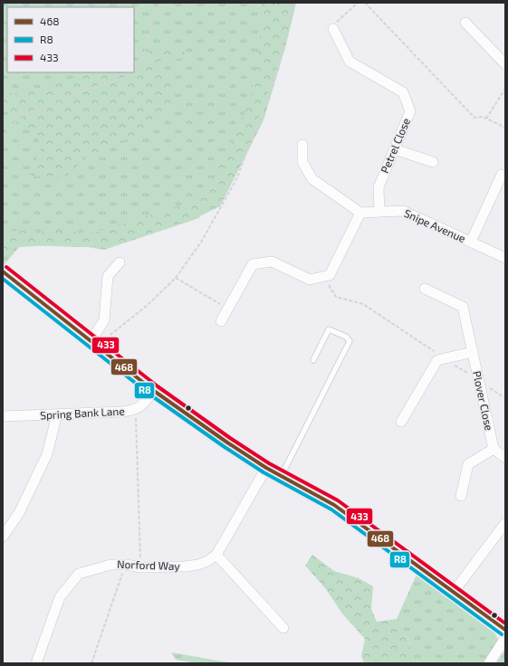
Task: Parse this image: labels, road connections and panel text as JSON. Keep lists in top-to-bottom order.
{
  "streets": {
    "street": [
      "Petrel Close",
      "Snipe Avenue",
      "Plover Close",
      "Spring Bank Lane",
      "Norford Way"
    ]
  },
  "crossings": [
    ["Petrel Close", "Snipe Avenue"]
  ],
  "lines": ["transit line 433", "transit line 468", "transit line R8"],
  "legend": ["468", "R8", "433"]
}
